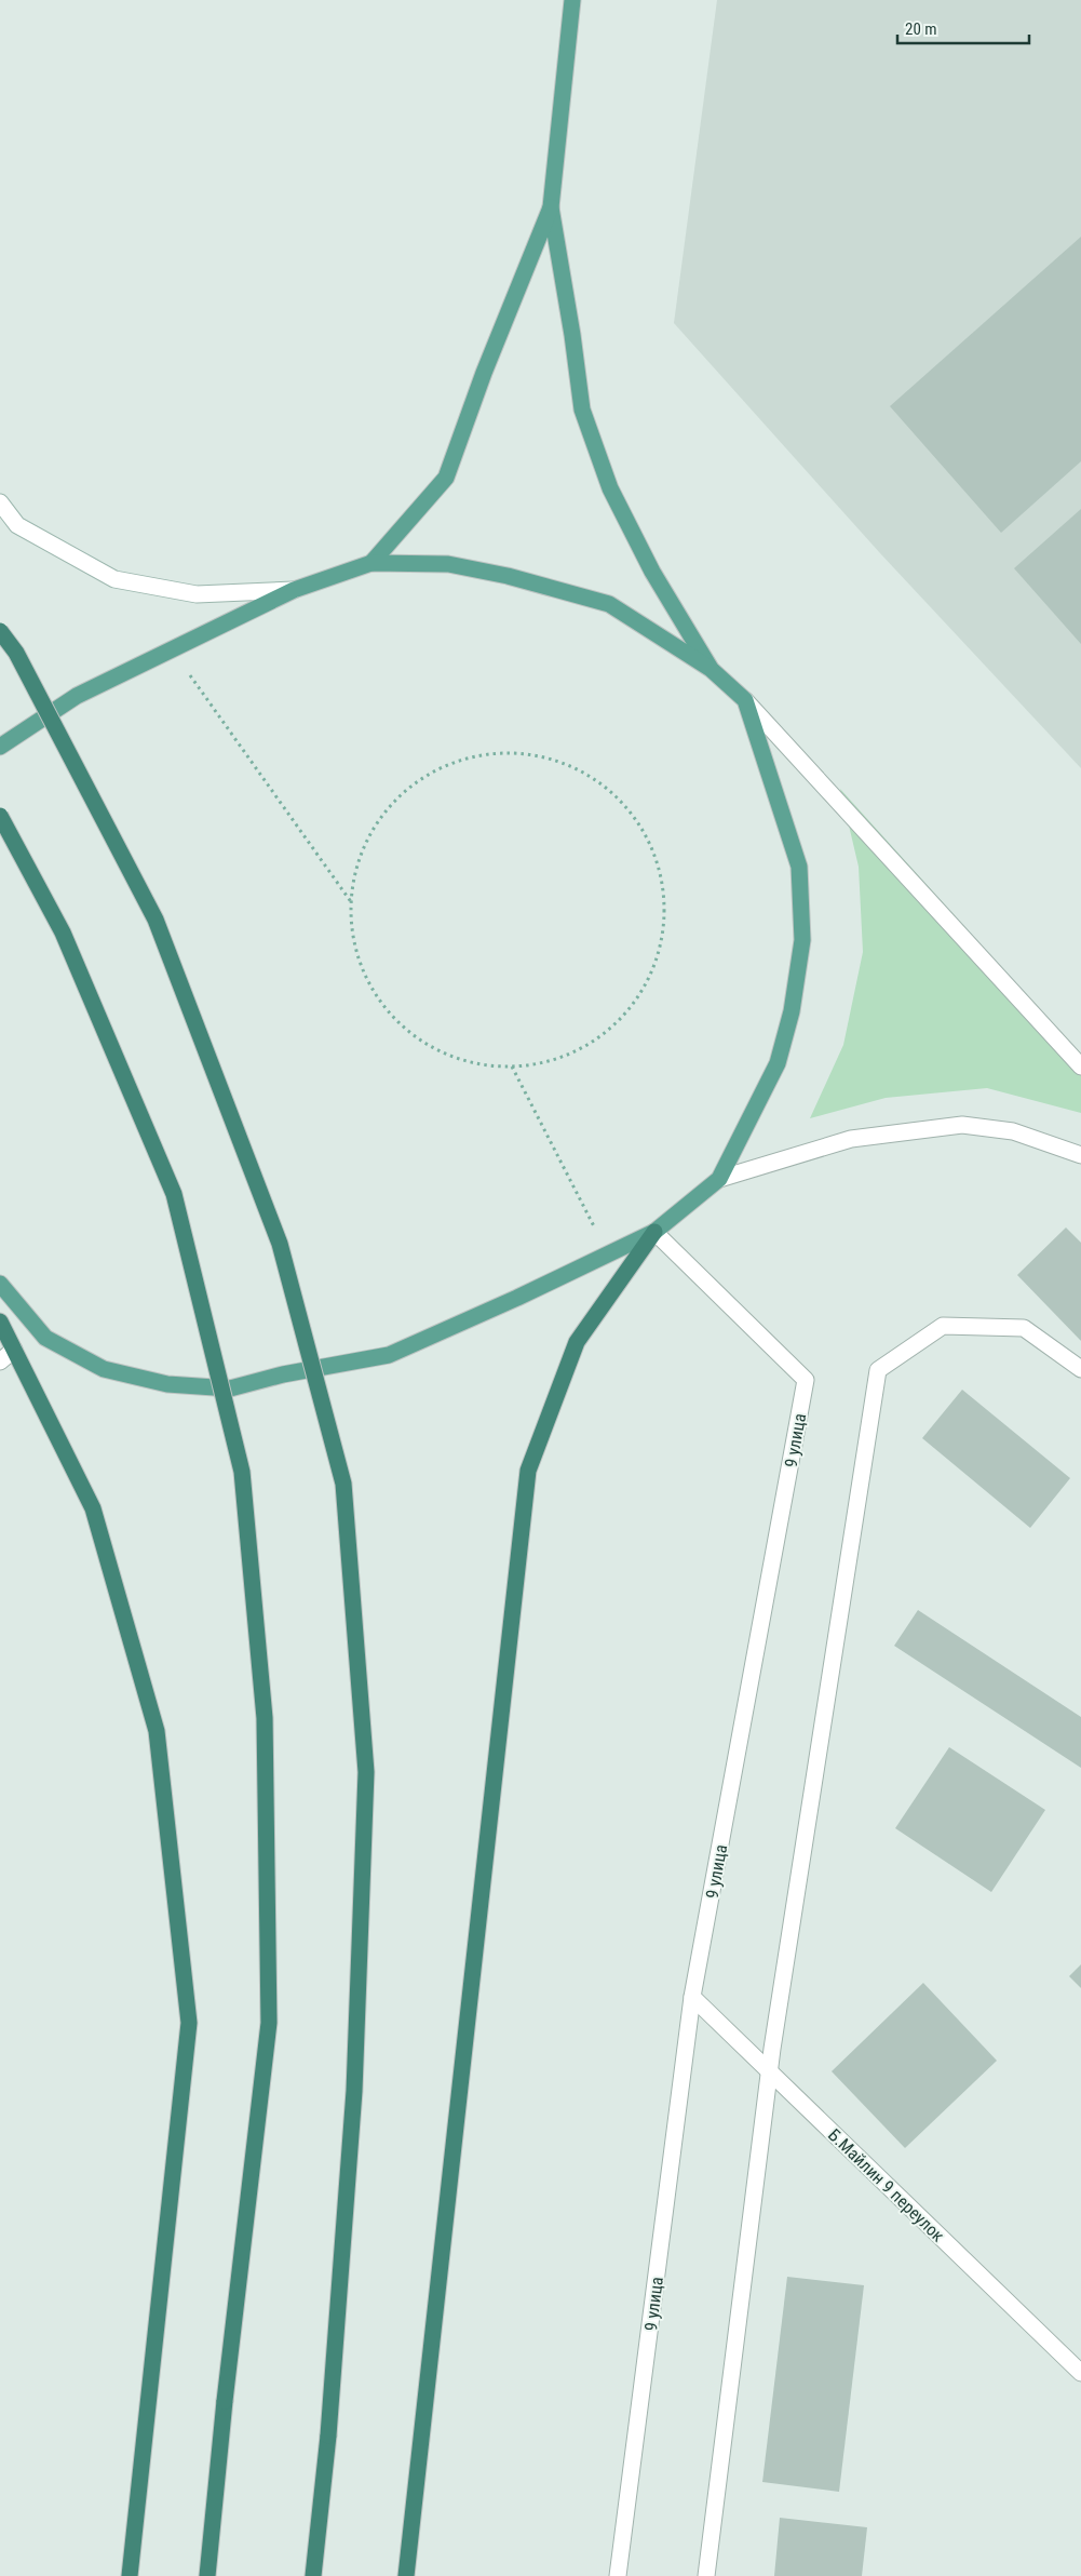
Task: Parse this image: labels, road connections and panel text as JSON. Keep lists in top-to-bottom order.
{
  "streets": {
    "street": ["9 улица", "Б.Майлин 9 переулок"]
  },
  "crossings": [
    ["9 улица", "Б.Майлин 9 переулок"]
  ],
  "scale_bar": "20 m"
}
